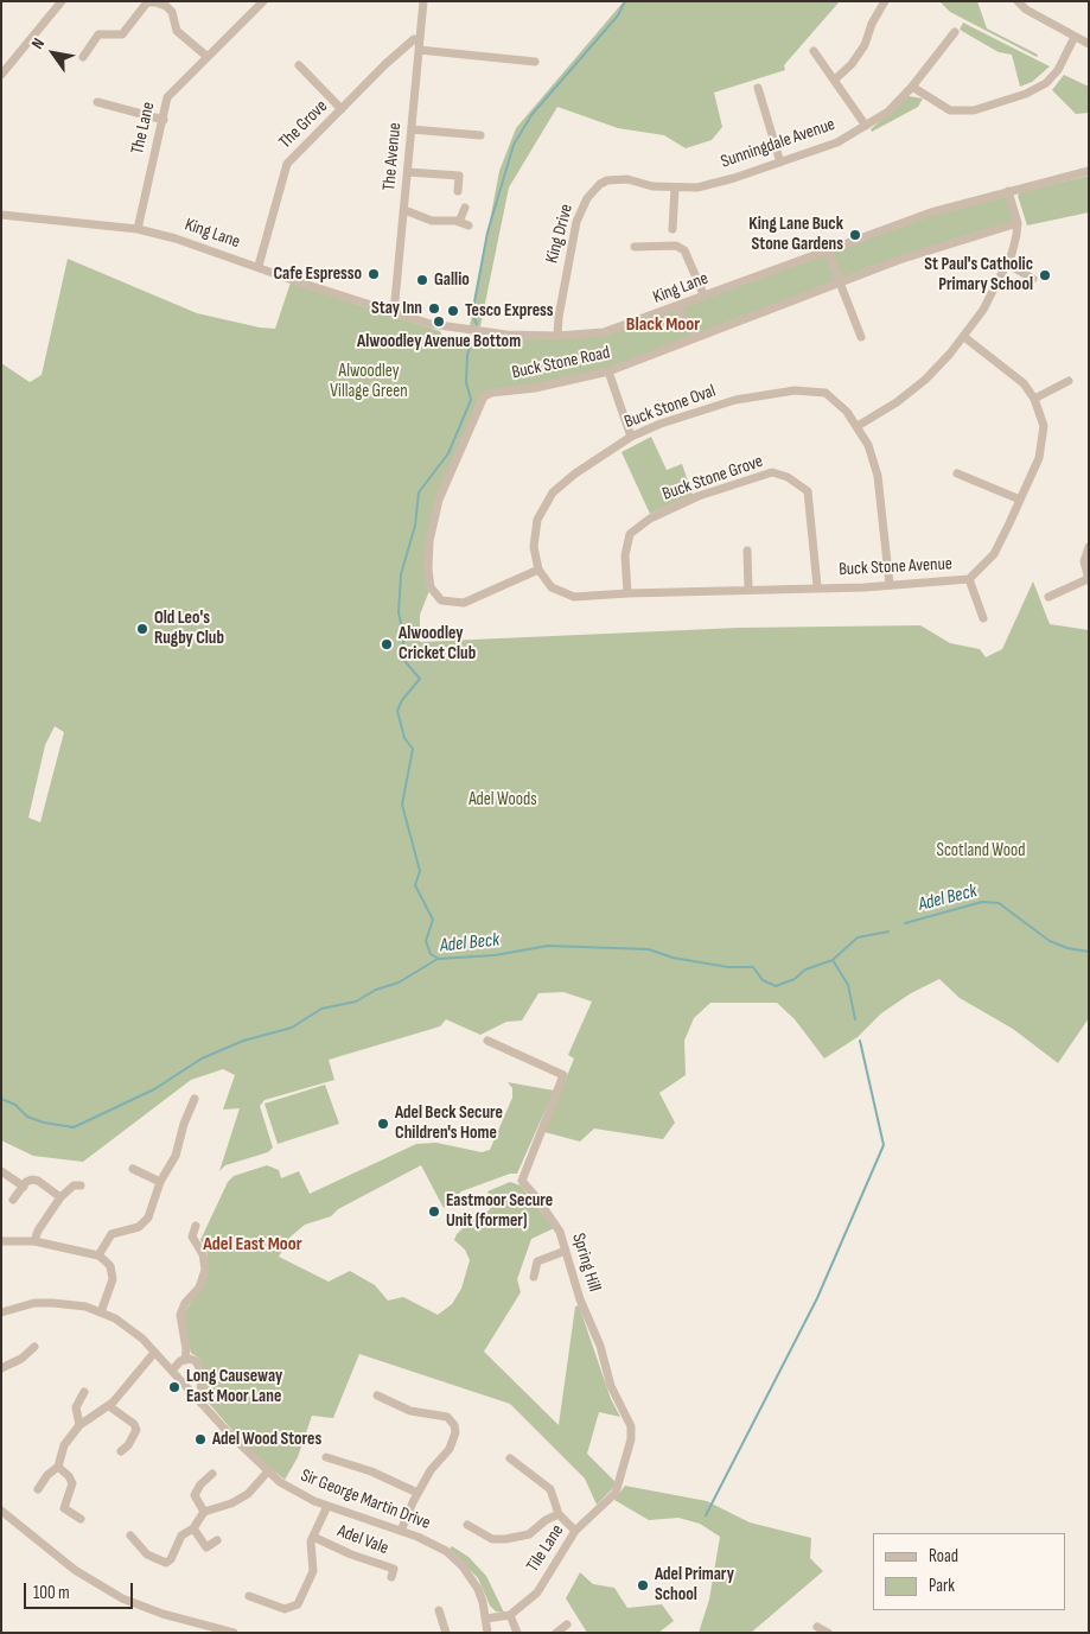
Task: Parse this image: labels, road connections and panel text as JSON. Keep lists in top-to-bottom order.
{
  "streets": {
    "street": [
      "The Grove",
      "The Lane",
      "Sunningdale Avenue",
      "The Avenue",
      "King Lane",
      "King Drive",
      "Buck Stone Road",
      "Buck Stone Oval",
      "Buck Stone Grove",
      "Buck Stone Avenue",
      "Spring Hill",
      "Sir George Martin Drive",
      "Adel Vale",
      "Tile Lane"
    ]
  },
  "crossings": [
    ["The Grove", "The Avenue"],
    ["The Grove", "King Lane"],
    ["The Lane", "King Lane"],
    ["Sunningdale Avenue", "King Drive"],
    ["The Avenue", "King Lane"],
    ["King Lane", "King Drive"],
    ["Buck Stone Road", "Buck Stone Oval"],
    ["Buck Stone Road", "Buck Stone Avenue"],
    ["Buck Stone Oval", "Buck Stone Avenue"],
    ["Buck Stone Grove", "Buck Stone Avenue"],
    ["Spring Hill", "Tile Lane"]
  ],
  "districts": ["Black Moor", "Adel East Moor"],
  "water": ["Adel Beck"],
  "parks": ["Alwoodley Village Green", "Adel Woods", "Scotland Wood"],
  "places": [
    "King Lane Buck Stone Gardens",
    "Cafe Espresso",
    "St Paul's Catholic Primary School",
    "Gallio",
    "Stay Inn",
    "Tesco Express",
    "Alwoodley Avenue Bottom",
    "Old Leo's Rugby Club",
    "Alwoodley Cricket Club",
    "Adel Beck Secure Children's Home",
    "Eastmoor Secure Unit (former)",
    "Long Causeway East Moor Lane",
    "Adel Wood Stores",
    "Adel Primary School"
  ],
  "legend": ["Road", "Park"],
  "scale_bar": "100 m",
  "north": "top left"
}
